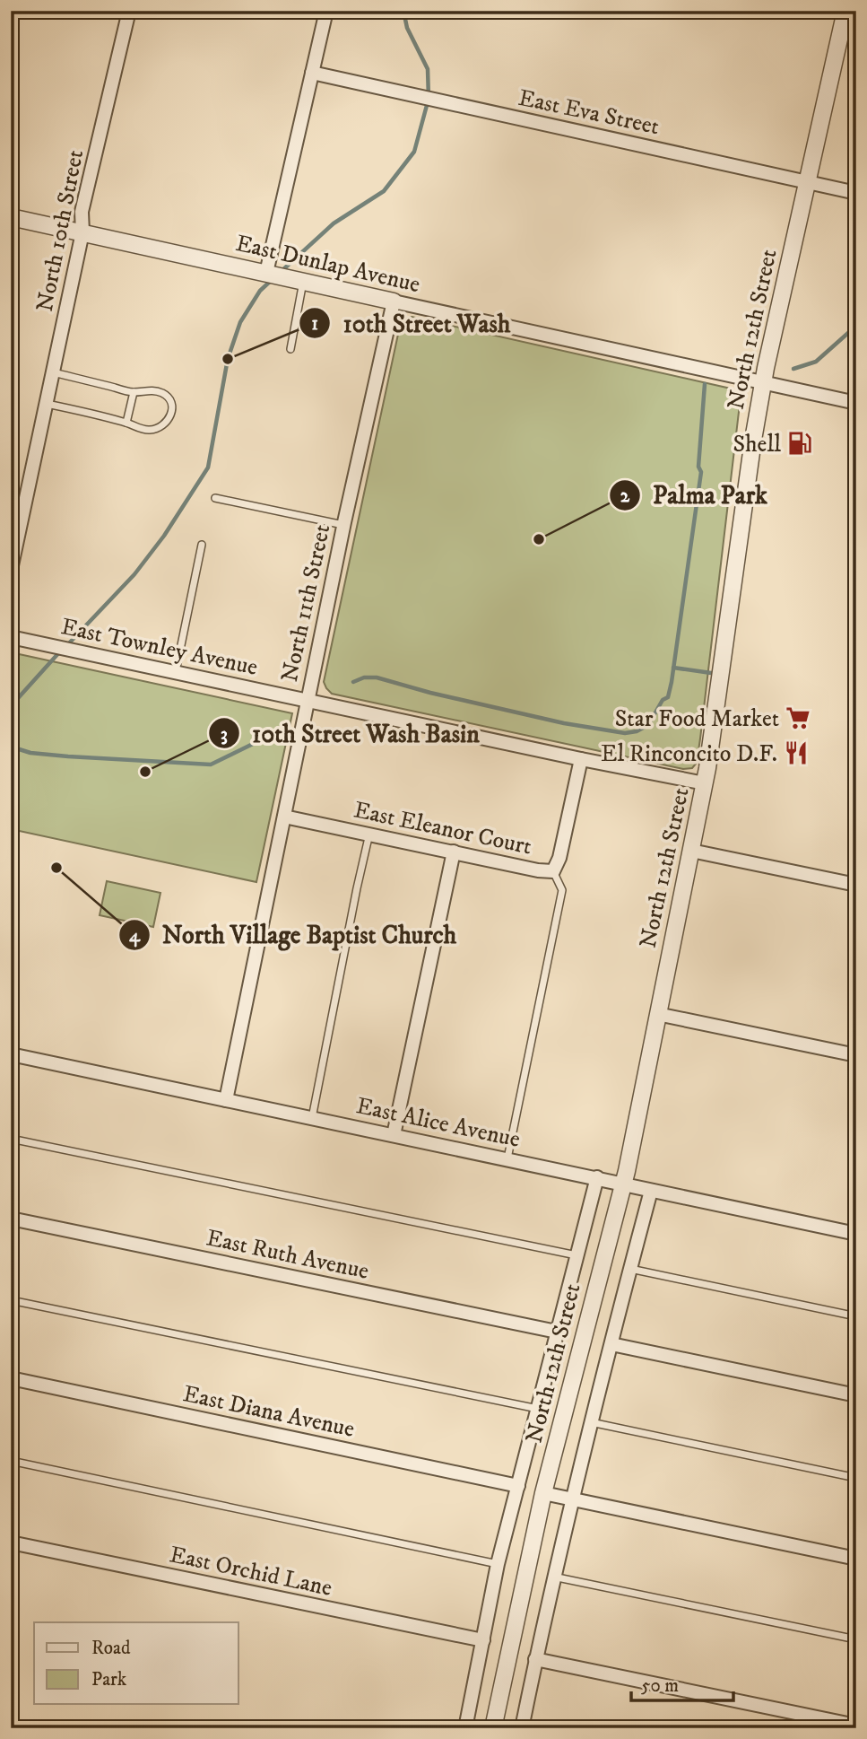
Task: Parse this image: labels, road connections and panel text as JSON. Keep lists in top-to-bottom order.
{
  "streets": {
    "street": [
      "East Eva Street",
      "North 10th Street",
      "East Dunlap Avenue",
      "North 12th Street",
      "North 11th Street",
      "East Townley Avenue",
      "East Eleanor Court",
      "East Alice Avenue",
      "East Ruth Avenue",
      "East Diana Avenue",
      "East Orchid Lane"
    ]
  },
  "crossings": [
    ["East Eva Street", "North 12th Street"],
    ["North 10th Street", "East Dunlap Avenue"],
    ["East Dunlap Avenue", "North 12th Street"],
    ["East Dunlap Avenue", "North 11th Street"],
    ["North 12th Street", "East Townley Avenue"],
    ["North 12th Street", "East Alice Avenue"],
    ["North 12th Street", "East Ruth Avenue"],
    ["North 12th Street", "East Diana Avenue"],
    ["North 12th Street", "East Orchid Lane"],
    ["North 11th Street", "East Townley Avenue"],
    ["North 11th Street", "East Eleanor Court"],
    ["North 11th Street", "East Alice Avenue"],
    ["East Townley Avenue", "East Eleanor Court"]
  ],
  "places": {
    "other": [
      "10th Street Wash",
      "Palma Park",
      "10th Street Wash Basin",
      "North Village Baptist Church"
    ],
    "fuel station": ["Shell"],
    "supermarket": ["Star Food Market"],
    "restaurant": ["El Rinconcito D.F."]
  },
  "legend": ["Road", "Park"],
  "scale_bar": "50 m"
}
